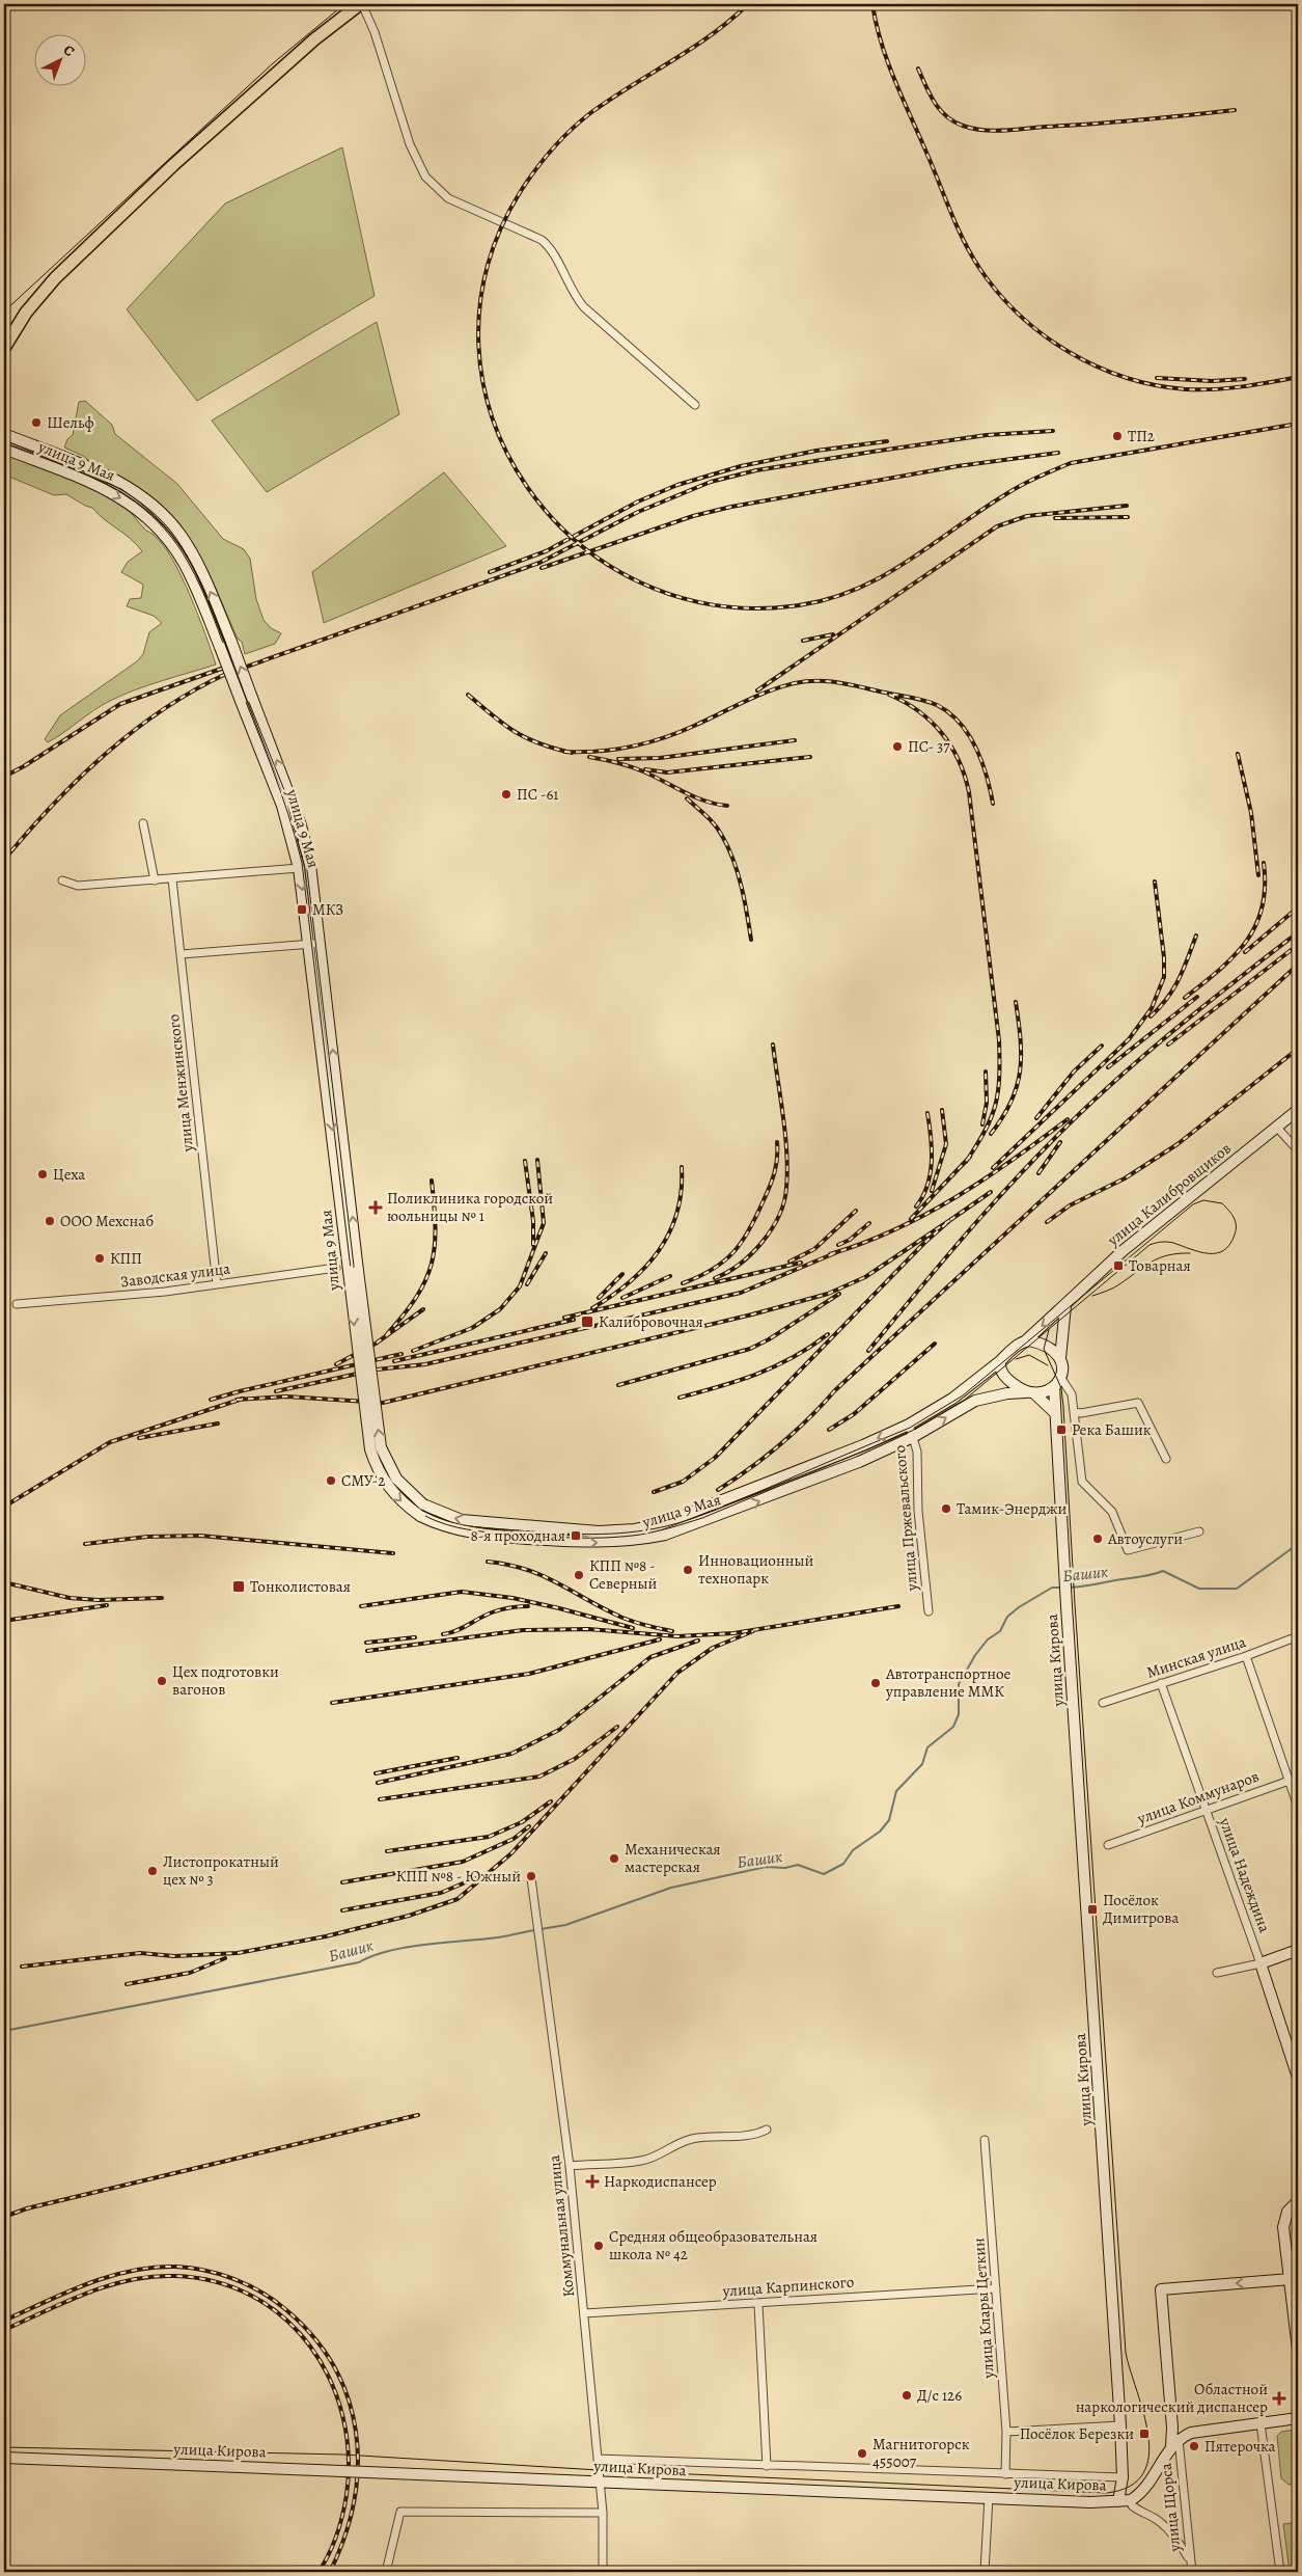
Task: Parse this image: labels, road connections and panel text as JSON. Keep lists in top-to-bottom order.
{
  "streets": {
    "main road": [
      "улица 9 Мая",
      "улица Калибровщиков",
      "улица Кирова",
      "улица Надеждина"
    ],
    "street": [
      "улица Менжинского",
      "Заводская улица",
      "улица Пржевальского",
      "Минская улица",
      "улица Коммунаров",
      "Коммунальная улица",
      "улица Карпинского",
      "улица Клары Цеткин",
      "улица Щорса"
    ]
  },
  "crossings": [
    ["улица 9 Мая", "улица Калибровщиков"],
    ["улица 9 Мая", "улица Пржевальского"],
    ["улица 9 Мая", "улица Кирова"],
    ["улица Менжинского", "Заводская улица"],
    ["улица Калибровщиков", "улица Кирова"],
    ["Минская улица", "улица Надеждина"],
    ["улица Кирова", "Коммунальная улица"],
    ["улица Коммунаров", "улица Надеждина"],
    ["Коммунальная улица", "улица Карпинского"],
    ["улица Карпинского", "улица Клары Цеткин"]
  ],
  "water": ["Башик"],
  "places": {
    "other": [
      "Шельф",
      "ТП2",
      "ПС- 37",
      "ПС -61",
      "Цеха",
      "ООО Мехснаб",
      "КПП",
      "СМУ-2",
      "Тамик-Энерджи",
      "Автоуслуги",
      "Инновационный технопарк",
      "КПП №8 - Северный",
      "Цех подготовки вагонов",
      "Автотранспортное управление ММК",
      "Механическая мастерская",
      "Листопрокатный цех № 3",
      "КПП №8 - Южный",
      "Средняя общеобразовательная школа № 42",
      "Д/с 126",
      "Пятерочка",
      "Магнитогорск 455007"
    ],
    "transit": [
      "МКЗ",
      "Товарная",
      "Калибровочная",
      "Река Башик",
      "8-я проходная",
      "Тонколистовая",
      "Посёлок Димитрова",
      "Посёлок Березки"
    ],
    "health": ["Поликлиника городской юольницы № 1", "Наркодиспансер", "Областной наркологический диспансер"]
  },
  "north": "top right"
}
